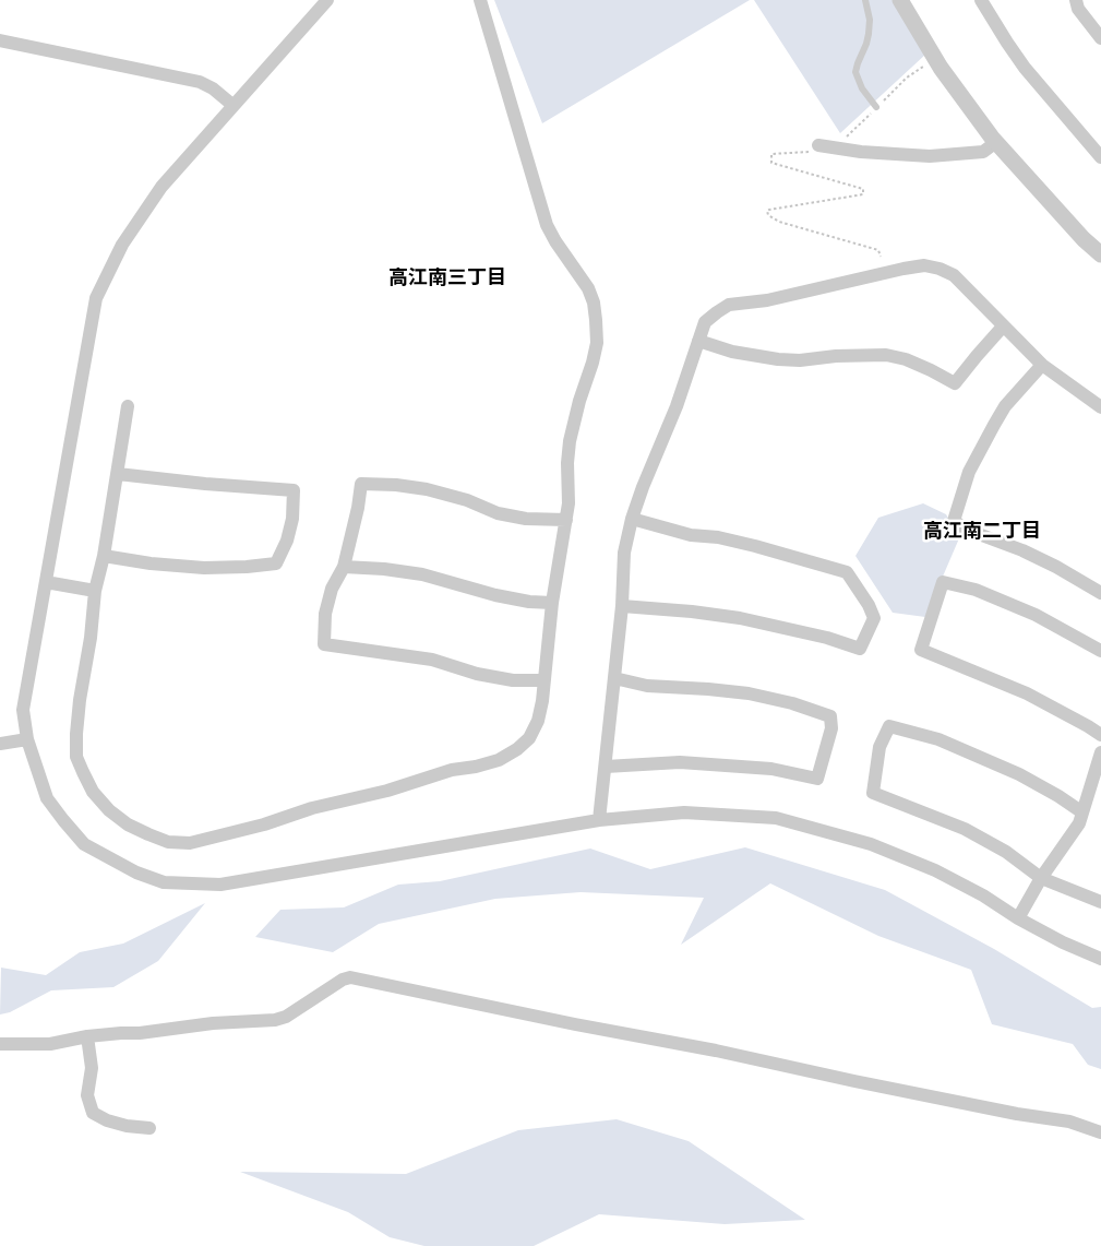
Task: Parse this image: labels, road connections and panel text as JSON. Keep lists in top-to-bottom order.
{
  "districts": ["高江南三丁目", "高江南二丁目"]
}
